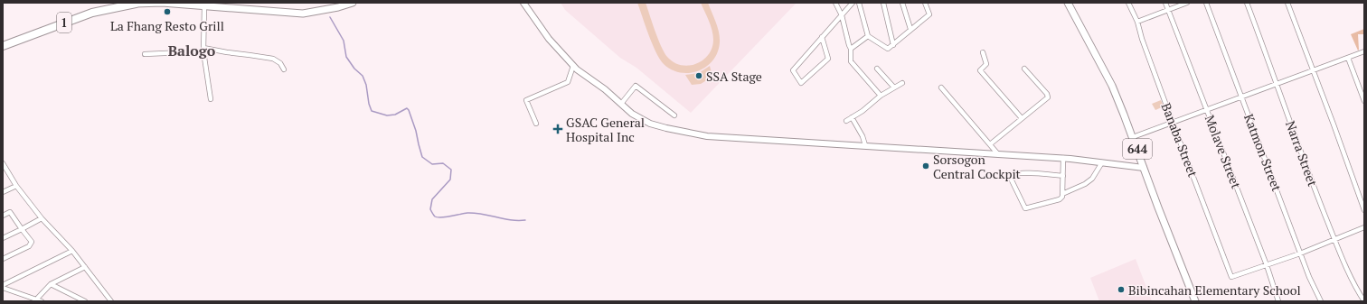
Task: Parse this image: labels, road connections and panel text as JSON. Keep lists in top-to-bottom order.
{
  "streets": {
    "highway": ["1"],
    "main road": ["644"],
    "street": [
      "Banaba Street",
      "Molave Street",
      "Katmon Street",
      "Narra Street"
    ]
  },
  "crossings": [
    ["Banaba Street", "Molave Street"]
  ],
  "districts": ["Balogo"],
  "places": {
    "other": [
      "La Fhang Resto Grill",
      "SSA Stage",
      "Sorsogon Central Cockpit",
      "Bibincahan Elementary School"
    ],
    "health": ["GSAC General Hospital Inc"]
  }
}
